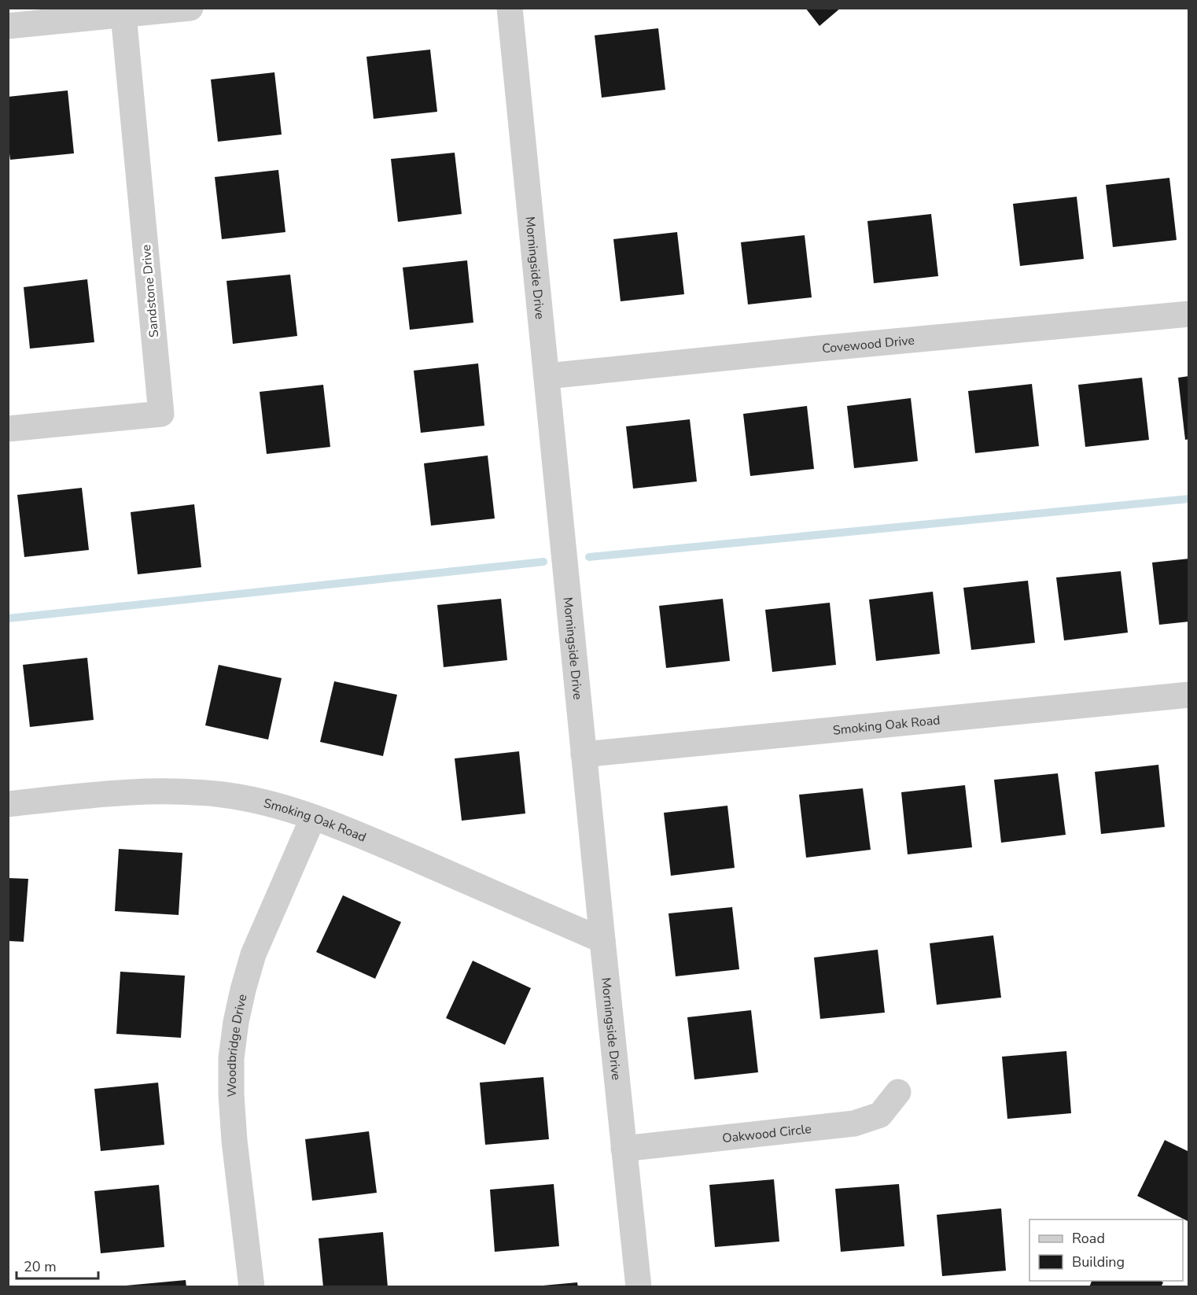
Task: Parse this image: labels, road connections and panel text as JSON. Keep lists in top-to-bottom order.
{
  "streets": {
    "street": [
      "Morningside Drive",
      "Sandstone Drive",
      "Covewood Drive",
      "Smoking Oak Road",
      "Woodbridge Drive",
      "Oakwood Circle"
    ]
  },
  "crossings": [
    ["Morningside Drive", "Covewood Drive"],
    ["Morningside Drive", "Smoking Oak Road"],
    ["Morningside Drive", "Oakwood Circle"],
    ["Smoking Oak Road", "Woodbridge Drive"]
  ],
  "legend": ["Road", "Building"],
  "scale_bar": "20 m"
}
